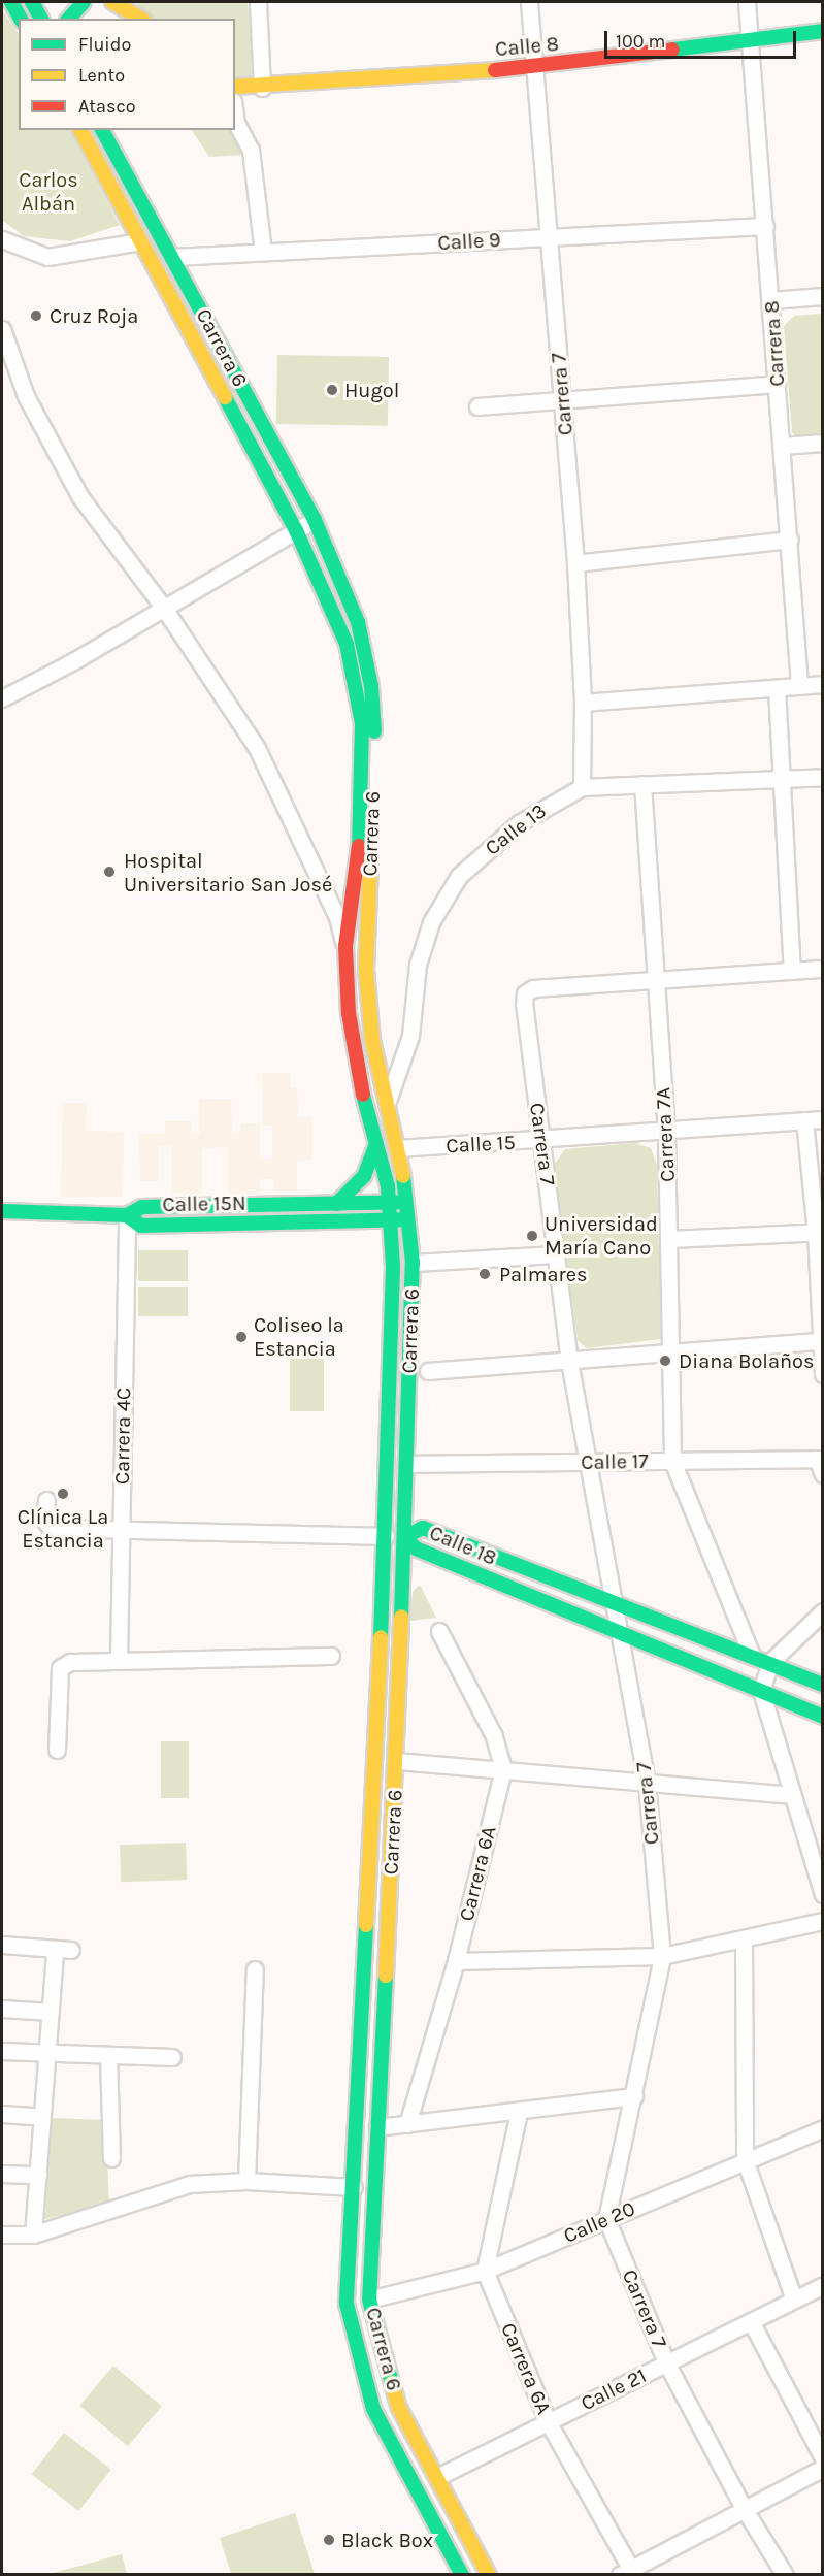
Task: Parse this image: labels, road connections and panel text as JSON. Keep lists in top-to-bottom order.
{
  "streets": {
    "main road": [
      "Calle 8",
      "Carrera 6",
      "Calle 15N",
      "Calle 18"
    ],
    "street": [
      "Calle 9",
      "Carrera 8",
      "Carrera 7",
      "Calle 13",
      "Carrera 7A",
      "Calle 15",
      "Carrera 4C",
      "Calle 17",
      "Carrera 6A",
      "Calle 20",
      "Calle 21"
    ]
  },
  "crossings": [
    ["Calle 8", "Carrera 8"],
    ["Calle 8", "Carrera 7"],
    ["Calle 9", "Carrera 8"],
    ["Calle 9", "Carrera 6"],
    ["Calle 9", "Carrera 7"],
    ["Carrera 6", "Calle 13"],
    ["Carrera 6", "Calle 15"],
    ["Carrera 6", "Calle 15N"],
    ["Carrera 6", "Calle 17"],
    ["Carrera 6", "Calle 18"],
    ["Carrera 6", "Calle 20"],
    ["Carrera 6", "Calle 21"],
    ["Carrera 7", "Calle 13"],
    ["Carrera 7", "Carrera 7A"],
    ["Carrera 7", "Calle 15"],
    ["Carrera 7", "Calle 17"],
    ["Carrera 7", "Calle 18"],
    ["Carrera 7", "Calle 20"],
    ["Carrera 7", "Calle 21"],
    ["Calle 13", "Carrera 7A"],
    ["Carrera 7A", "Calle 15"],
    ["Carrera 7A", "Calle 17"],
    ["Carrera 7A", "Calle 18"],
    ["Calle 15N", "Carrera 4C"],
    ["Carrera 6A", "Calle 20"],
    ["Carrera 6A", "Calle 21"]
  ],
  "parks": ["Carlos Albán"],
  "places": [
    "Cruz Roja",
    "Hugol",
    "Hospital Universitario San José",
    "Universidad María Cano",
    "Palmares",
    "Coliseo la Estancia",
    "Diana Bolaños",
    "Clínica La Estancia",
    "Black Box"
  ],
  "legend": ["Fluido", "Lento", "Atasco"],
  "scale_bar": "100 m"
}
